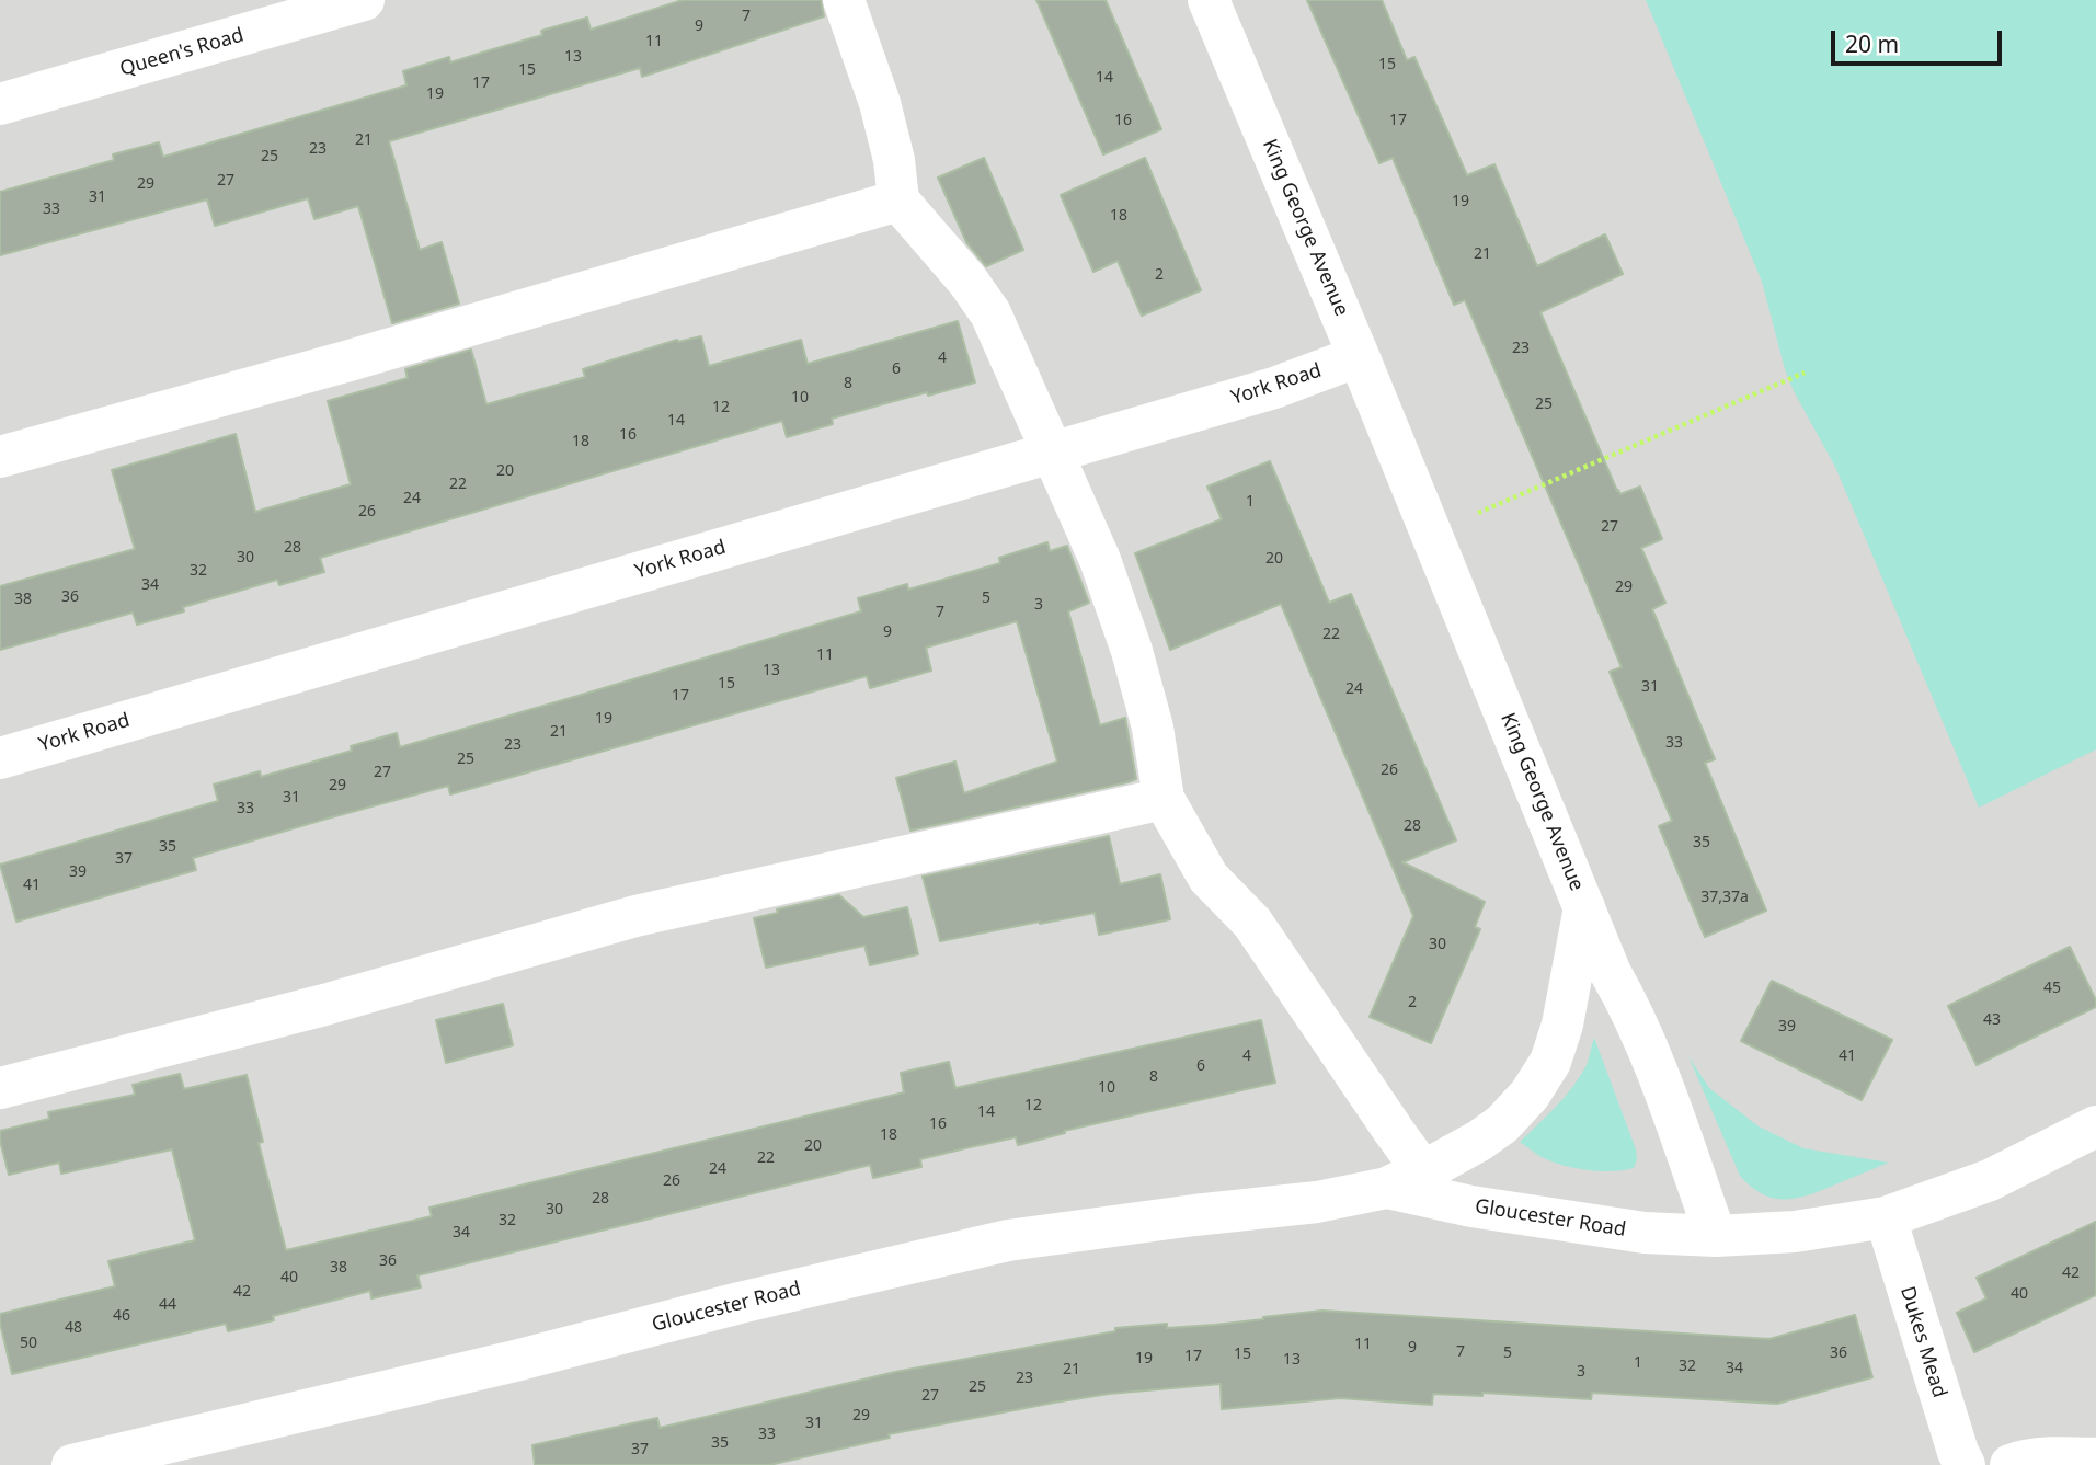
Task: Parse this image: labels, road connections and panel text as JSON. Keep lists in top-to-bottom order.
{
  "streets": {
    "street": [
      "Queen's Road",
      "King George Avenue",
      "York Road",
      "Gloucester Road",
      "Dukes Mead"
    ]
  },
  "crossings": [
    ["King George Avenue", "York Road"],
    ["King George Avenue", "Gloucester Road"]
  ],
  "house_numbers": [
    "7",
    "9",
    "11",
    "13",
    "15",
    "15",
    "14",
    "17",
    "19",
    "16",
    "17",
    "21",
    "23",
    "25",
    "27",
    "29",
    "31",
    "19",
    "33",
    "18",
    "21",
    "2",
    "23",
    "4",
    "6",
    "8",
    "10",
    "25",
    "12",
    "14",
    "16",
    "18",
    "20",
    "22",
    "24",
    "1",
    "26",
    "27",
    "28",
    "30",
    "20",
    "32",
    "34",
    "29",
    "36",
    "5",
    "38",
    "3",
    "7",
    "9",
    "22",
    "11",
    "13",
    "15",
    "31",
    "24",
    "17",
    "19",
    "21",
    "33",
    "23",
    "25",
    "26",
    "27",
    "29",
    "31",
    "33",
    "28",
    "35",
    "35",
    "37",
    "39",
    "41",
    "37,37a",
    "30",
    "45",
    "2",
    "43",
    "39",
    "4",
    "41",
    "6",
    "8",
    "10",
    "12",
    "14",
    "16",
    "18",
    "20",
    "22",
    "24",
    "26",
    "28",
    "30",
    "32",
    "34",
    "36",
    "38",
    "42",
    "40",
    "42",
    "40",
    "44",
    "46",
    "48",
    "50",
    "11",
    "9",
    "7",
    "5",
    "36",
    "15",
    "17",
    "19",
    "13",
    "1",
    "32",
    "34",
    "21",
    "3",
    "23",
    "25",
    "27",
    "29",
    "31",
    "33",
    "35",
    "37"
  ],
  "scale_bar": "20 m"
}
